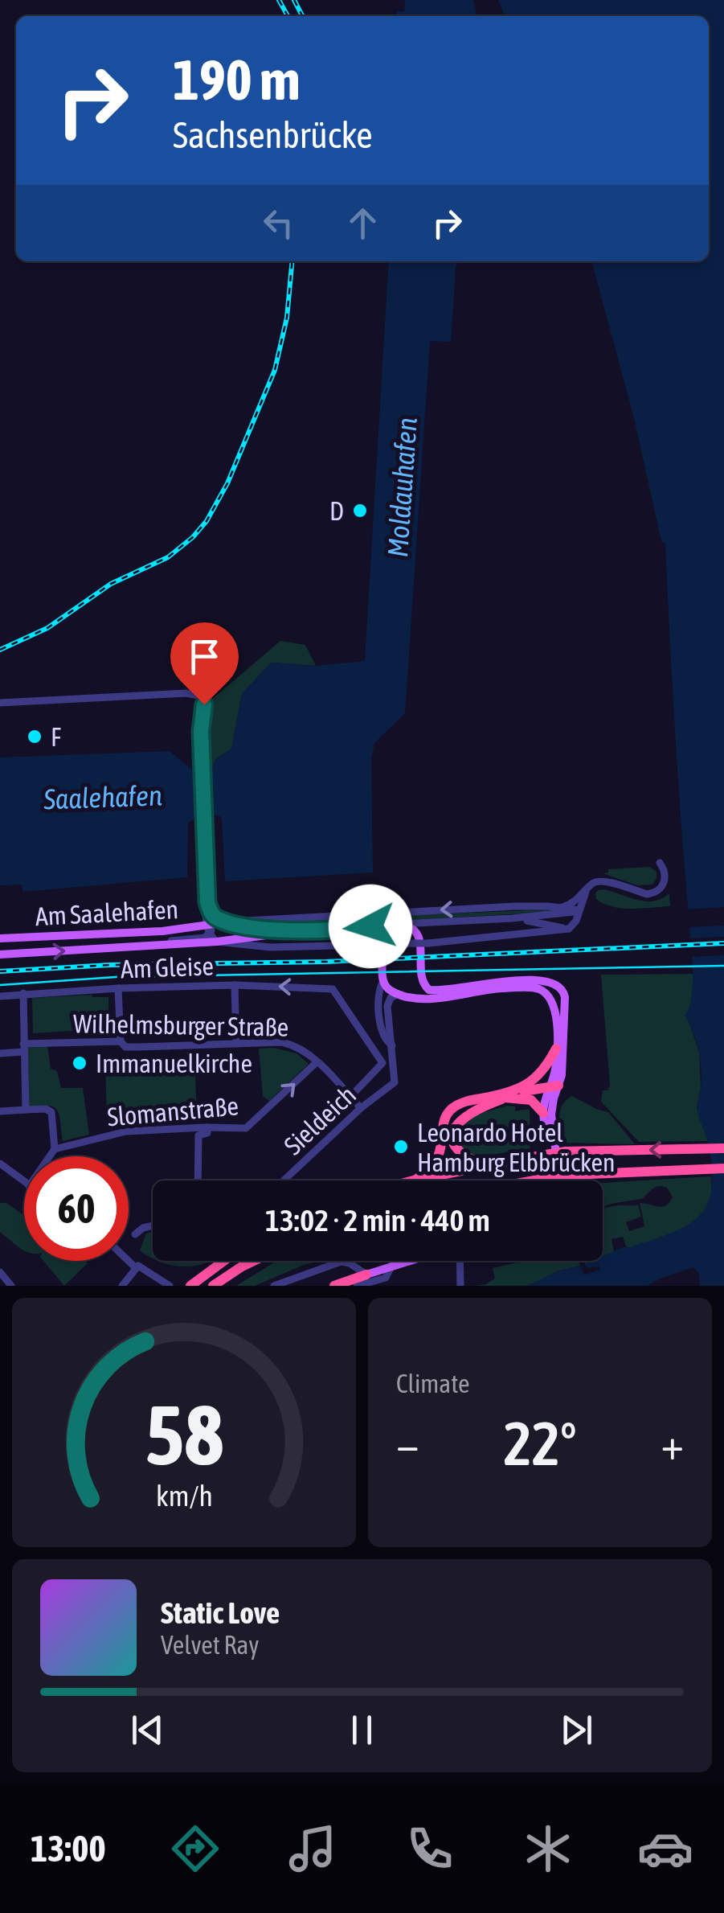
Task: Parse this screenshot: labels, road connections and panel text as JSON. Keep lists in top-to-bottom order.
{
  "streets": {
    "main road": ["Am Saalehafen"],
    "street": [
      "Am Gleise",
      "Wilhelmsburger Straße",
      "Slomanstraße",
      "Sieldeich"
    ]
  },
  "crossings": [
    ["Am Gleise", "Sieldeich"],
    ["Wilhelmsburger Straße", "Slomanstraße"],
    ["Wilhelmsburger Straße", "Sieldeich"]
  ],
  "one_way": ["Am Gleise", "Slomanstraße"],
  "water": ["Moldauhafen", "Saalehafen"],
  "places": [
    "D",
    "F",
    "Immanuelkirche",
    "Leonardo Hotel Hamburg Elbbrücken"
  ],
  "page": {
    "turn": ["190 m", "Sachsenbrücke"],
    "limit": "60",
    "trip": "13:02 · 2 min · 440 m",
    "tile": "Climate",
    "heat": ["−", "22°", "+"],
    "song": ["Static Love", "Velvet Ray"],
    "tabs": "13:00",
    "gauge": ["58", "km/h"]
  }
}
